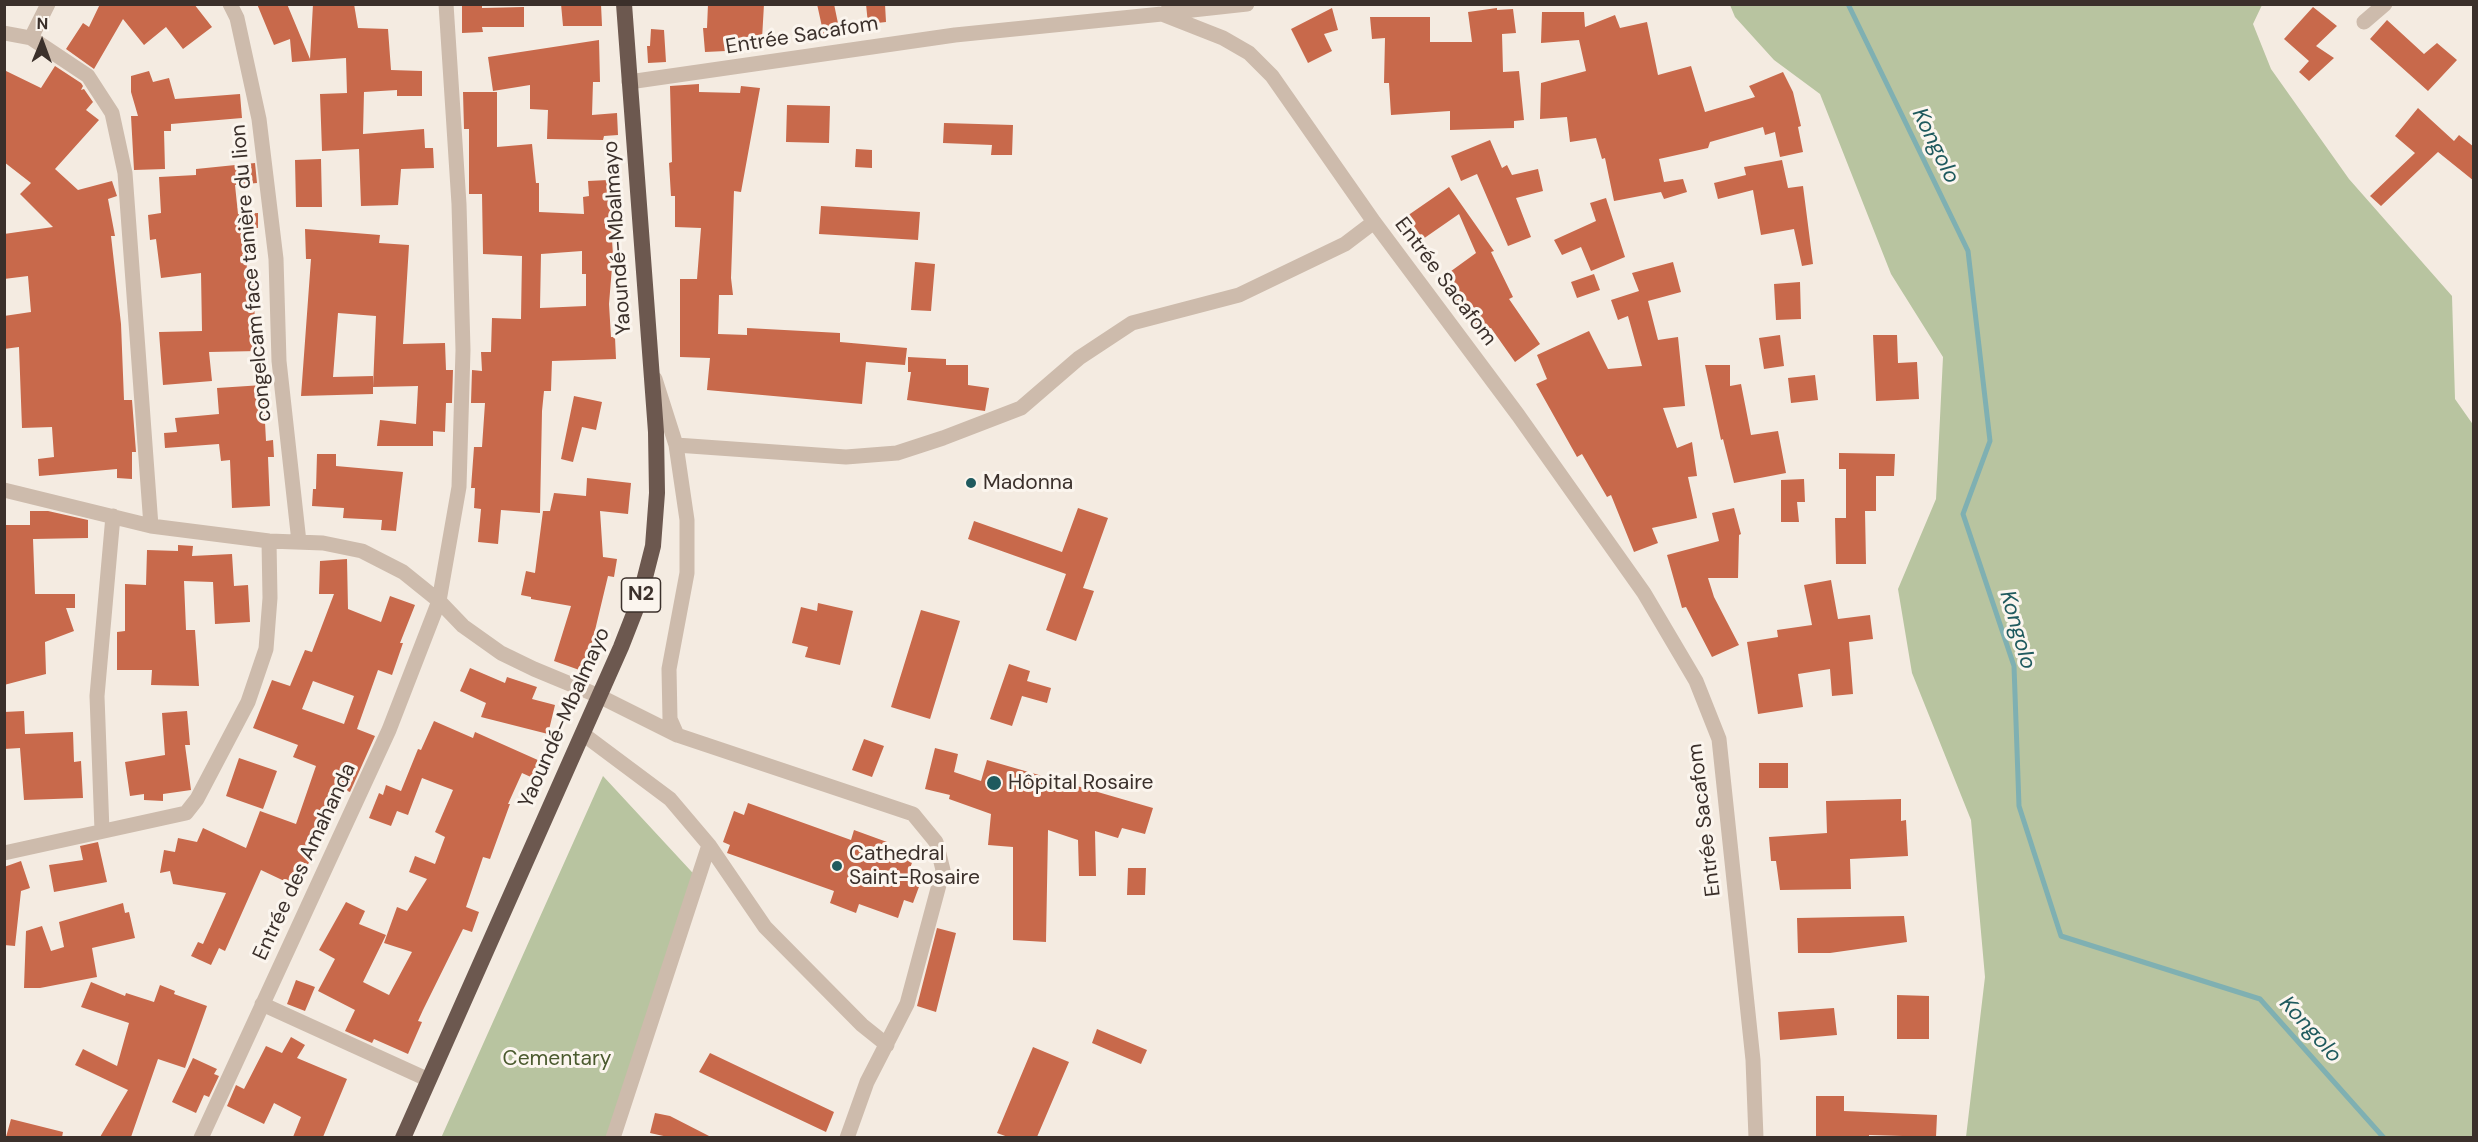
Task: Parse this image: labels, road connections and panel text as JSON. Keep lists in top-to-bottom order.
{
  "streets": {
    "highway": ["Yaoundé-Mbalmayo", "N2"],
    "street": ["Entrée Sacafom", "congelcam face tanière du lion", "Entrée des Amahanda"]
  },
  "crossings": [
    ["Entrée Sacafom", "Yaoundé-Mbalmayo"]
  ],
  "water": ["Kongolo"],
  "parks": ["Cementary"],
  "places": ["Madonna", "Hôpital Rosaire", "Cathedral Saint-Rosaire"],
  "north": "top"
}
